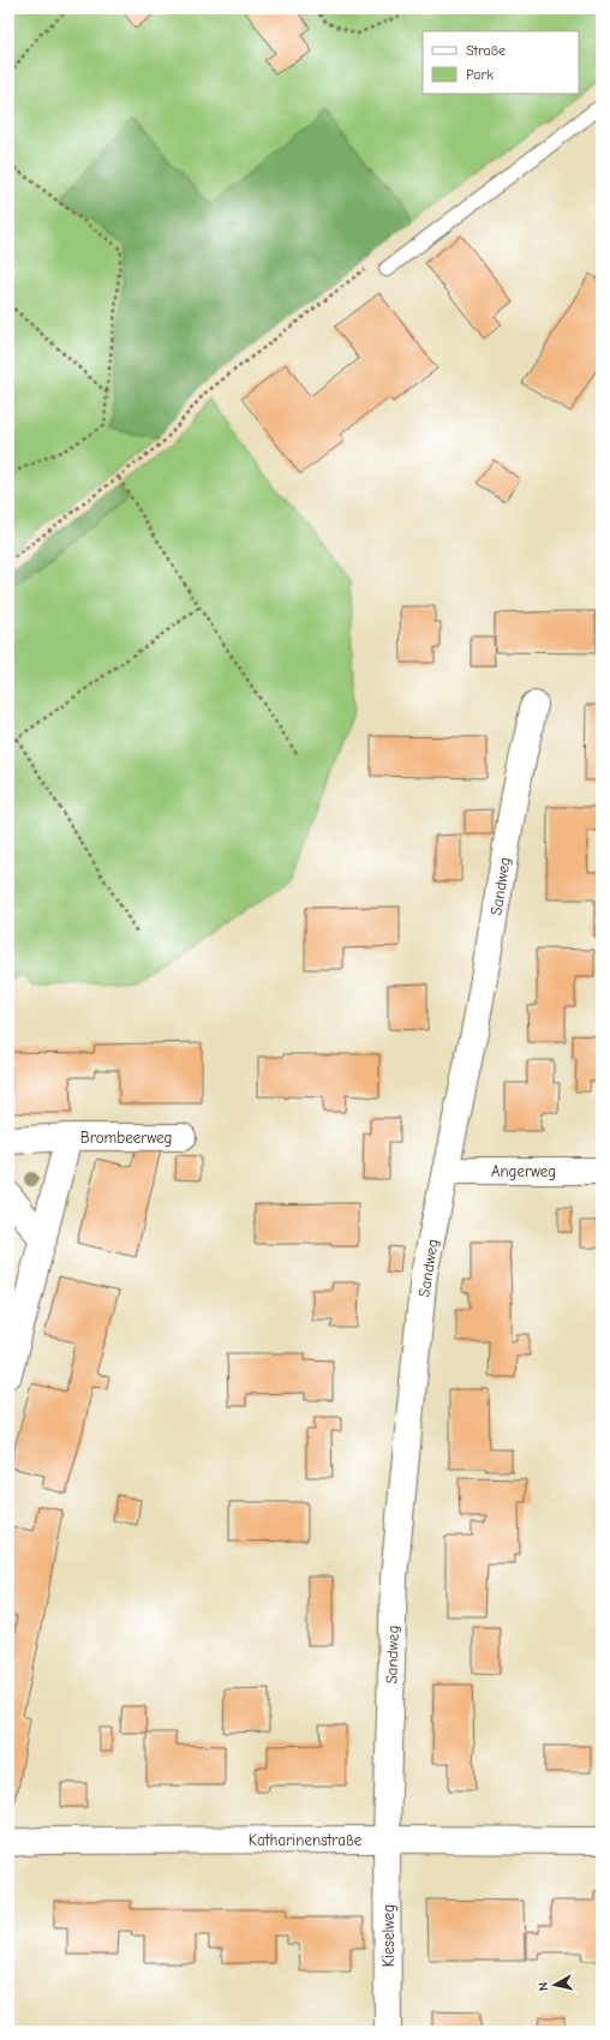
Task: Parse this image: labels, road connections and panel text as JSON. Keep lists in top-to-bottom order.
{
  "streets": {
    "street": [
      "Sandweg",
      "Brombeerweg",
      "Angerweg",
      "Katharinenstraße",
      "Kieselweg"
    ]
  },
  "crossings": [
    ["Sandweg", "Angerweg"],
    ["Sandweg", "Katharinenstraße"],
    ["Sandweg", "Kieselweg"],
    ["Katharinenstraße", "Kieselweg"]
  ],
  "legend": ["Straße", "Park"],
  "north": "left"
}
